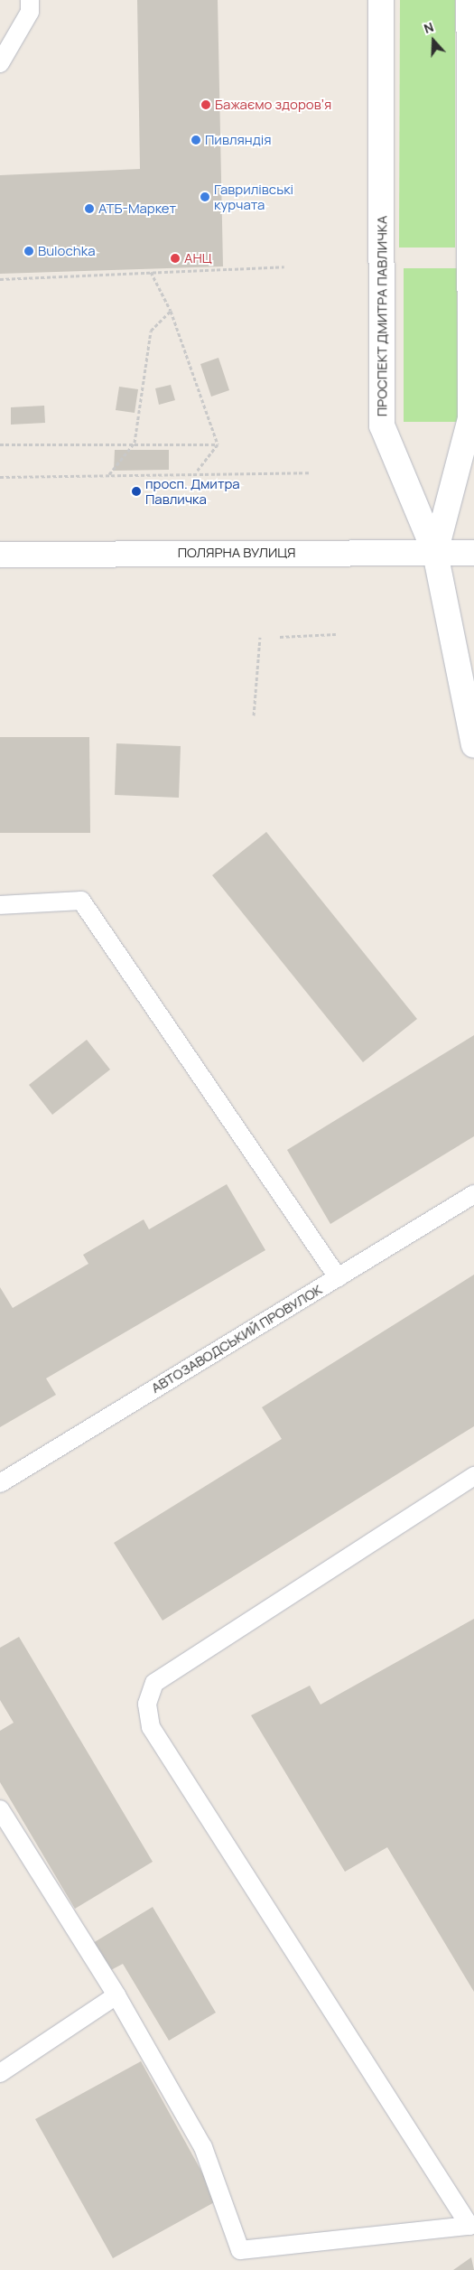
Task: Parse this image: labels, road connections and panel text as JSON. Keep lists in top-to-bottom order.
{
  "streets": {
    "street": ["ПРОСПЕКТ ДМИТРА ПАВЛИЧКА", "ПОЛЯРНА ВУЛИЦЯ"],
    "lane": ["АВТОЗАВОДСЬКИЙ ПРОВУЛОК"]
  },
  "crossings": [
    ["ПРОСПЕКТ ДМИТРА ПАВЛИЧКА", "ПОЛЯРНА ВУЛИЦЯ"]
  ],
  "places": [
    "Бажаємо здоровʼя",
    "Пивляндія",
    "Гаврилівські курчата",
    "АТБ-Маркет",
    "Bulochka",
    "АНЦ",
    "просп. Дмитра Павличка"
  ],
  "north": "top"
}
